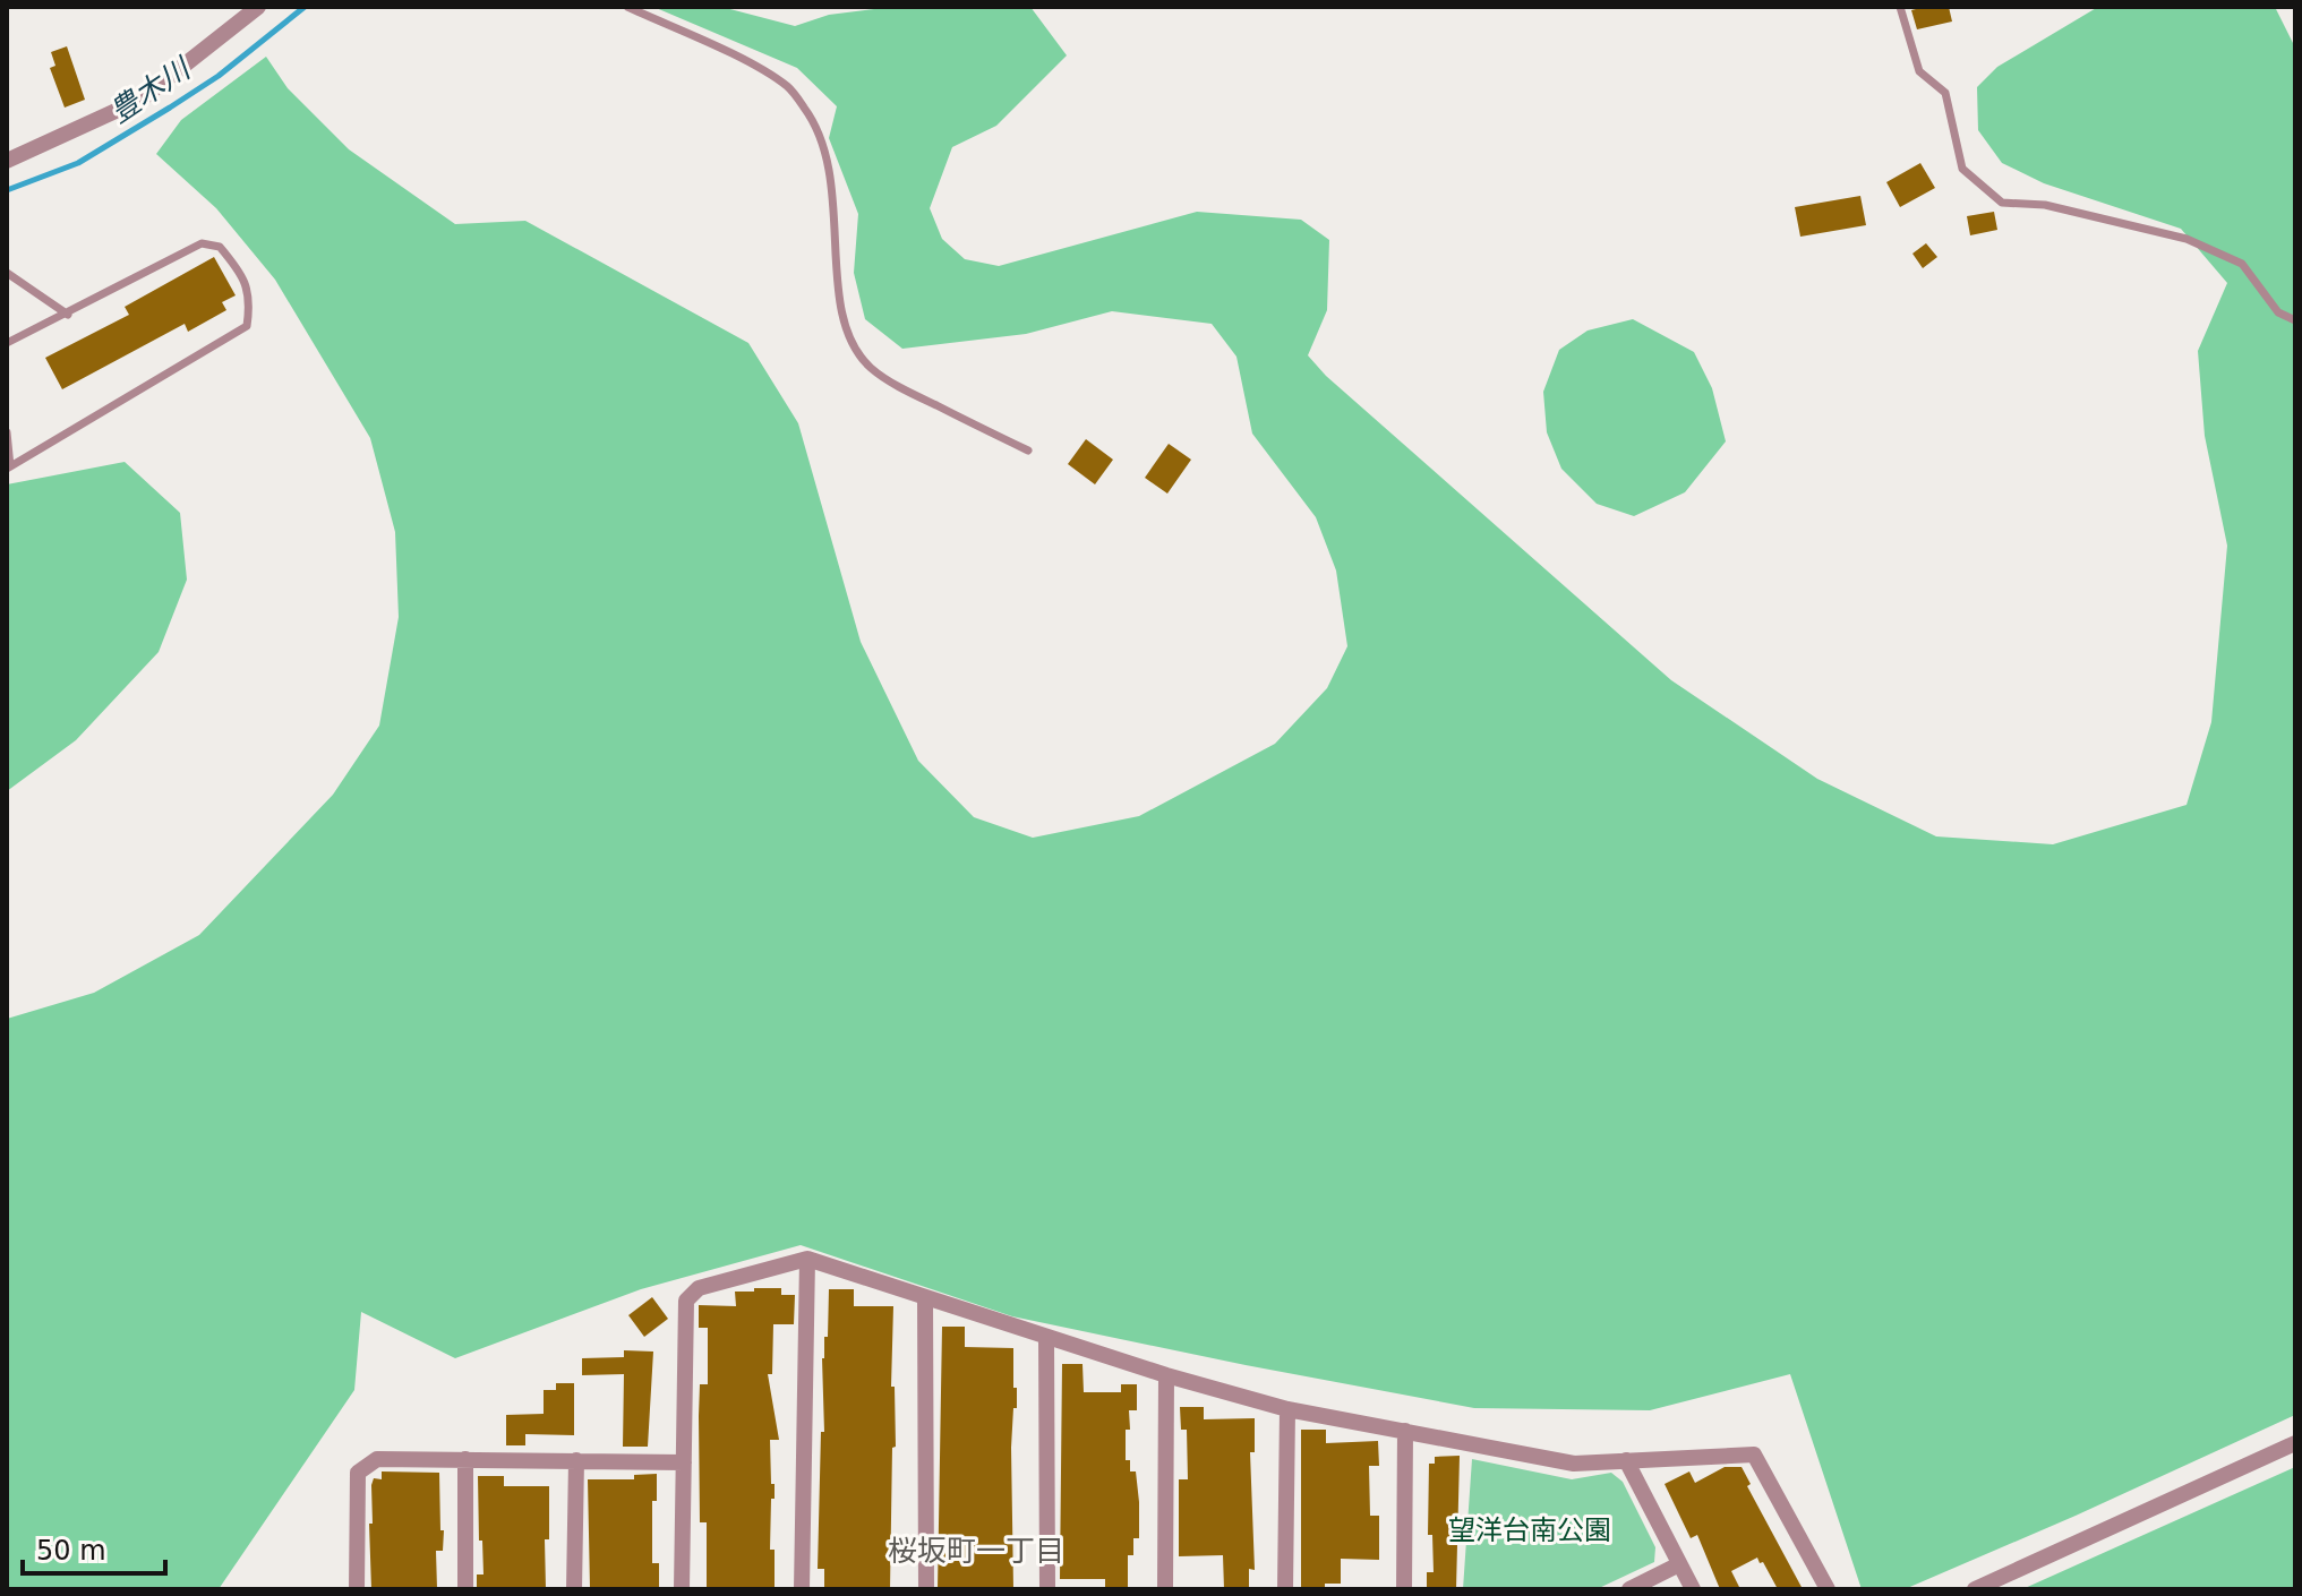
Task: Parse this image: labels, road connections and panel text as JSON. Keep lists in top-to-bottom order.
{
  "districts": ["桜坂町一丁目"],
  "water": ["豊木川"],
  "parks": ["望洋台南公園"],
  "scale_bar": "50 m"
}
